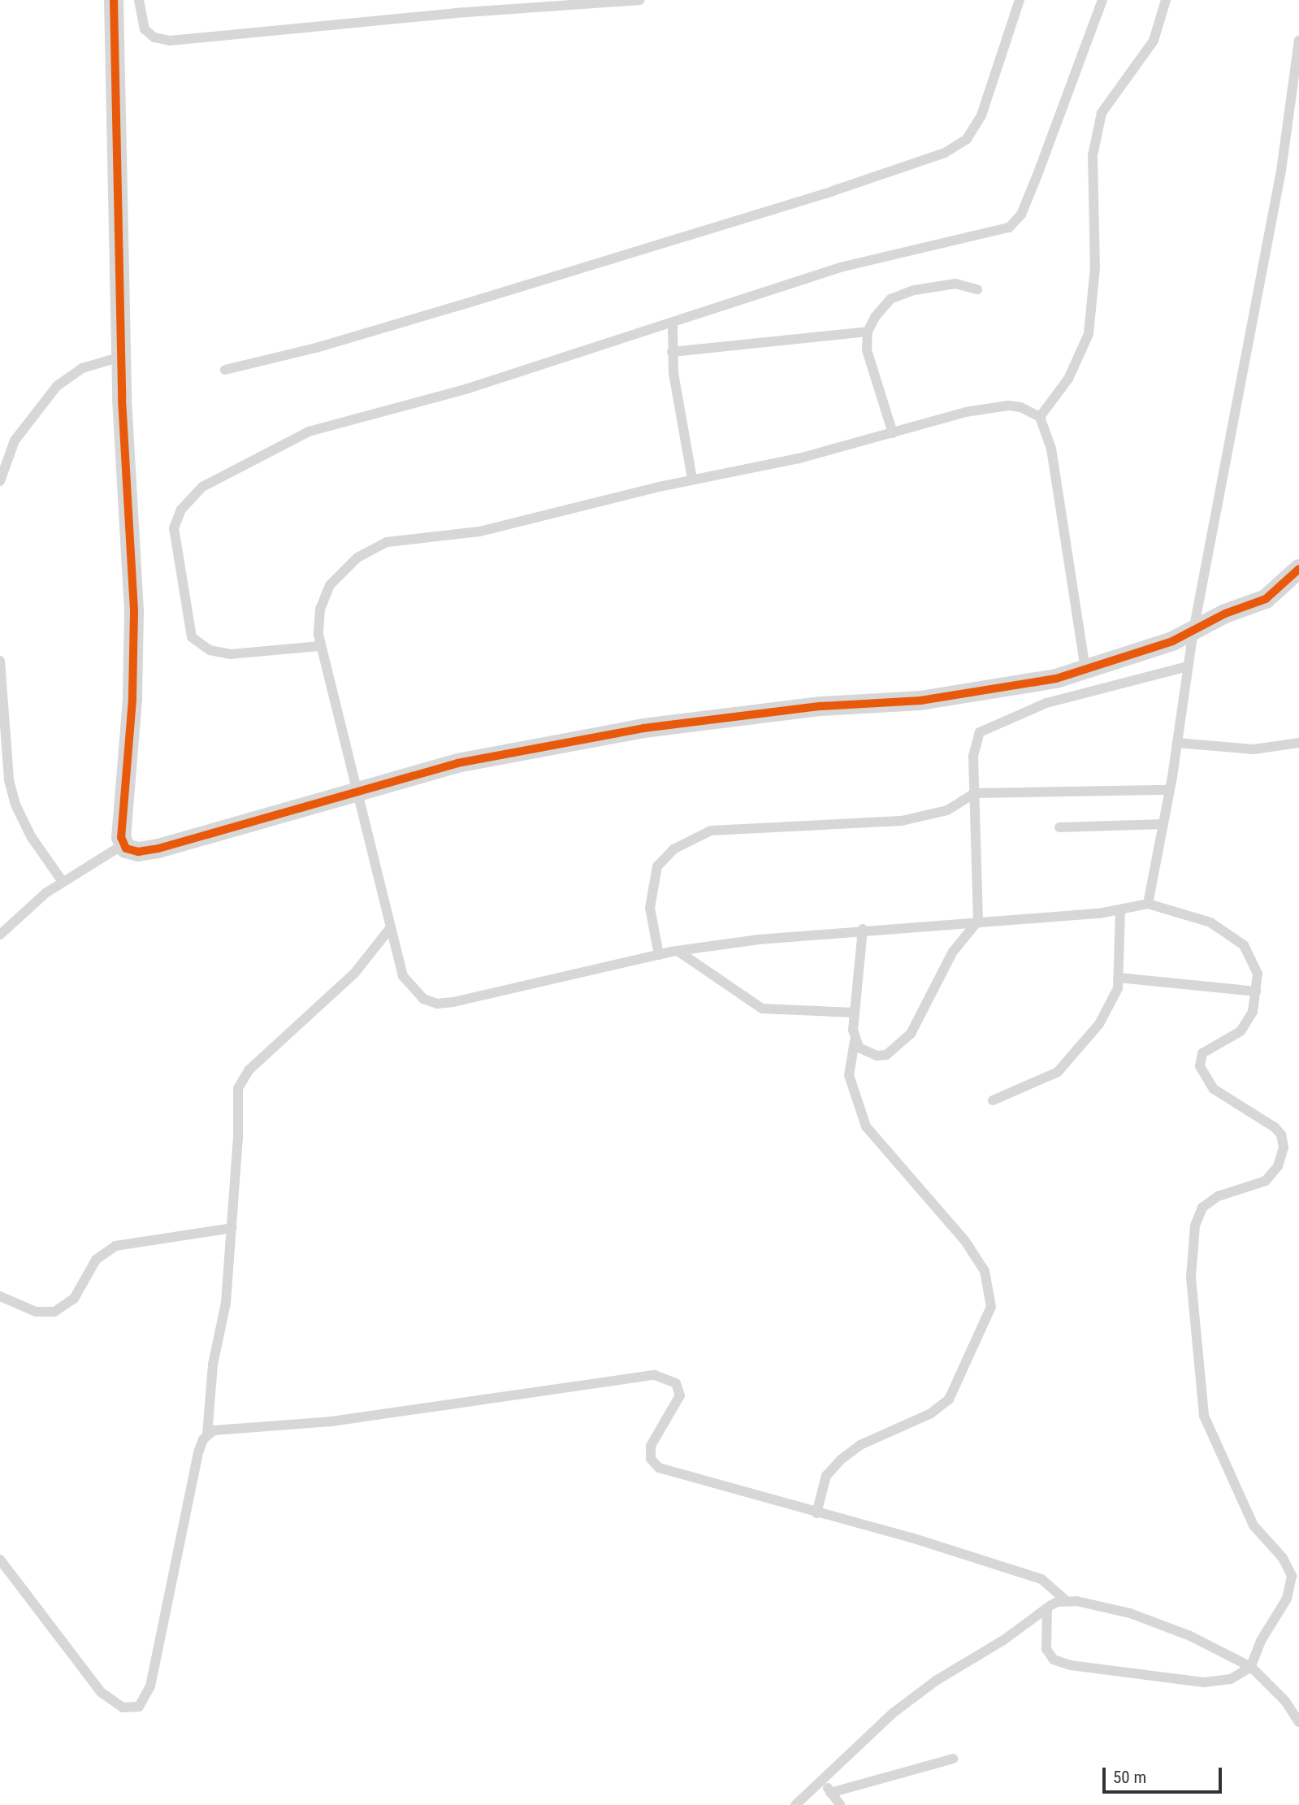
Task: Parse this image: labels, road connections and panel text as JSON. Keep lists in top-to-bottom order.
{
  "scale_bar": "50 m"
}
